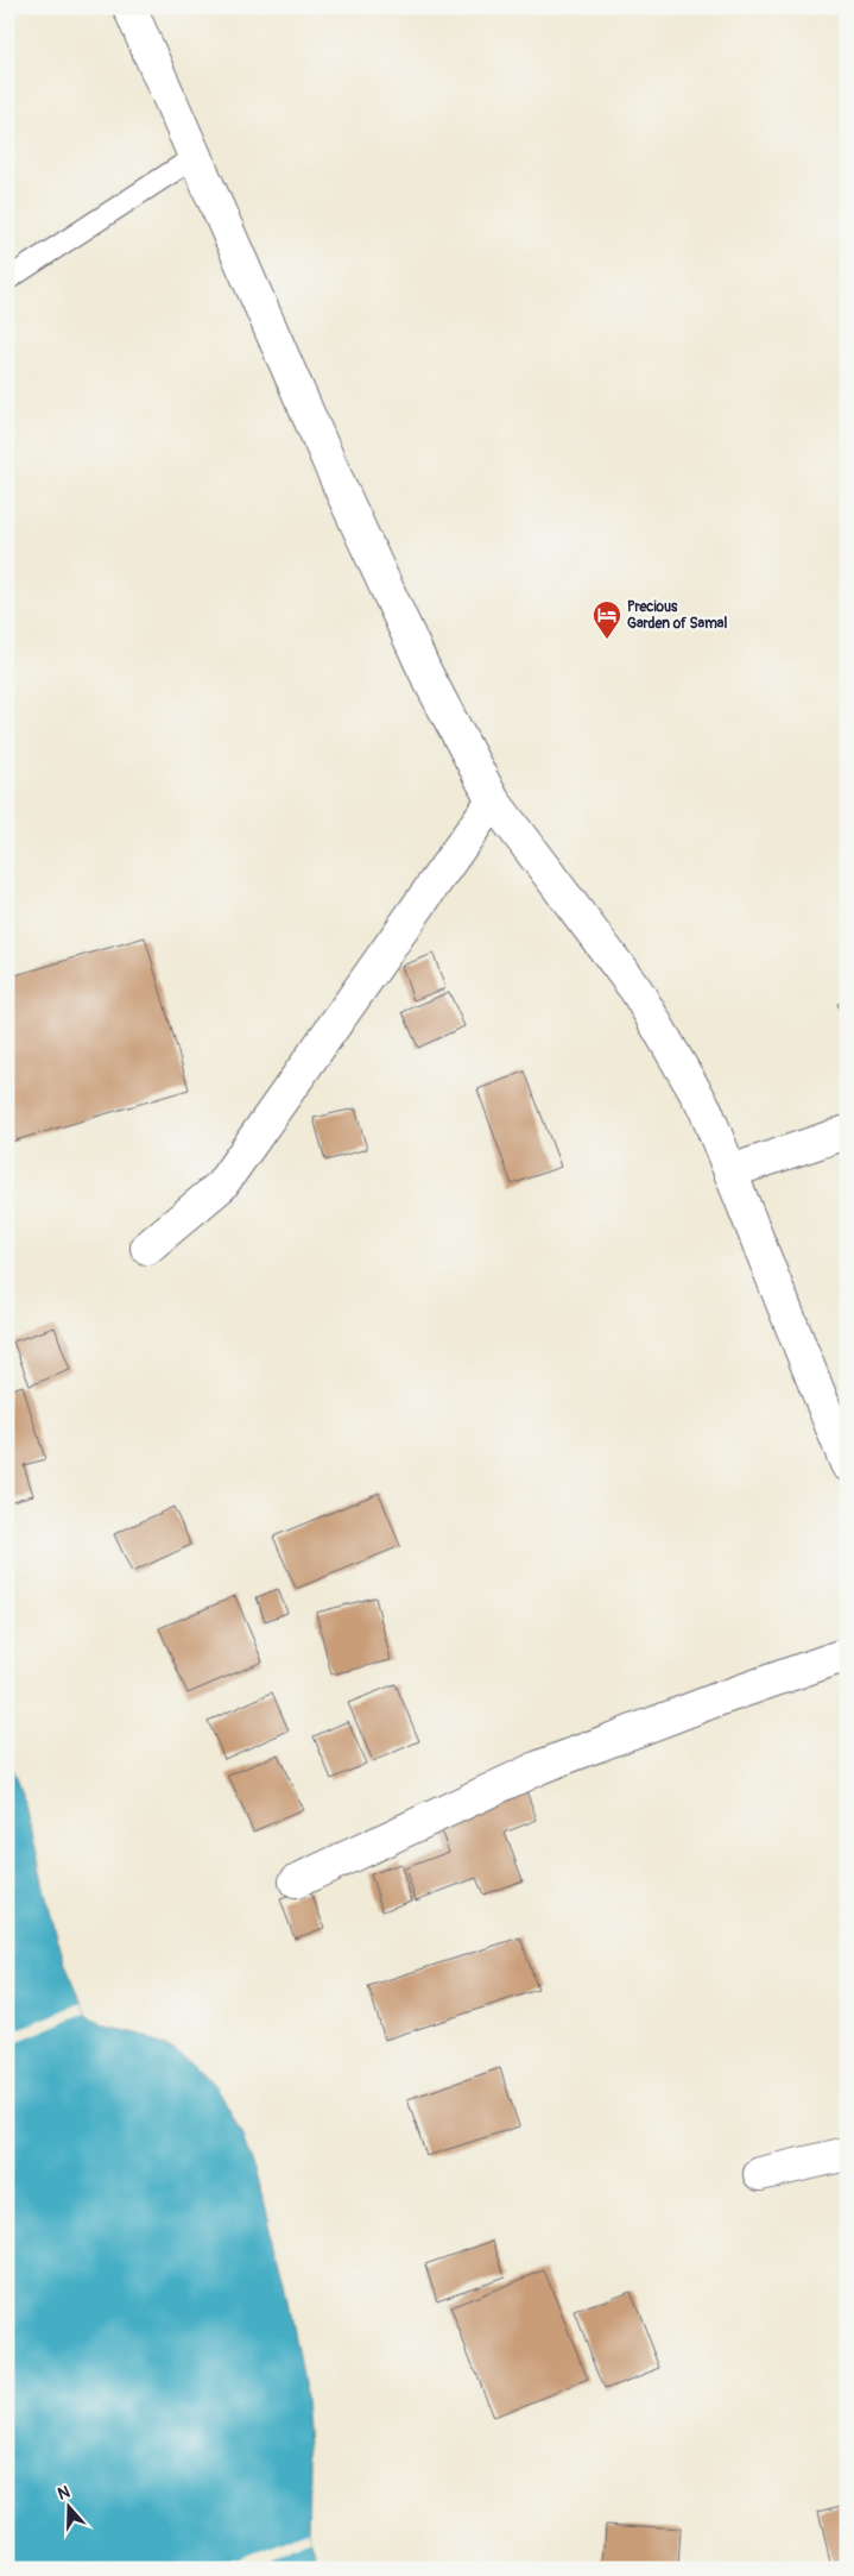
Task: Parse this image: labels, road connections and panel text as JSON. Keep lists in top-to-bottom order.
{
  "places": {
    "hotel": ["Precious Garden of Samal"]
  },
  "north": "top"
}
